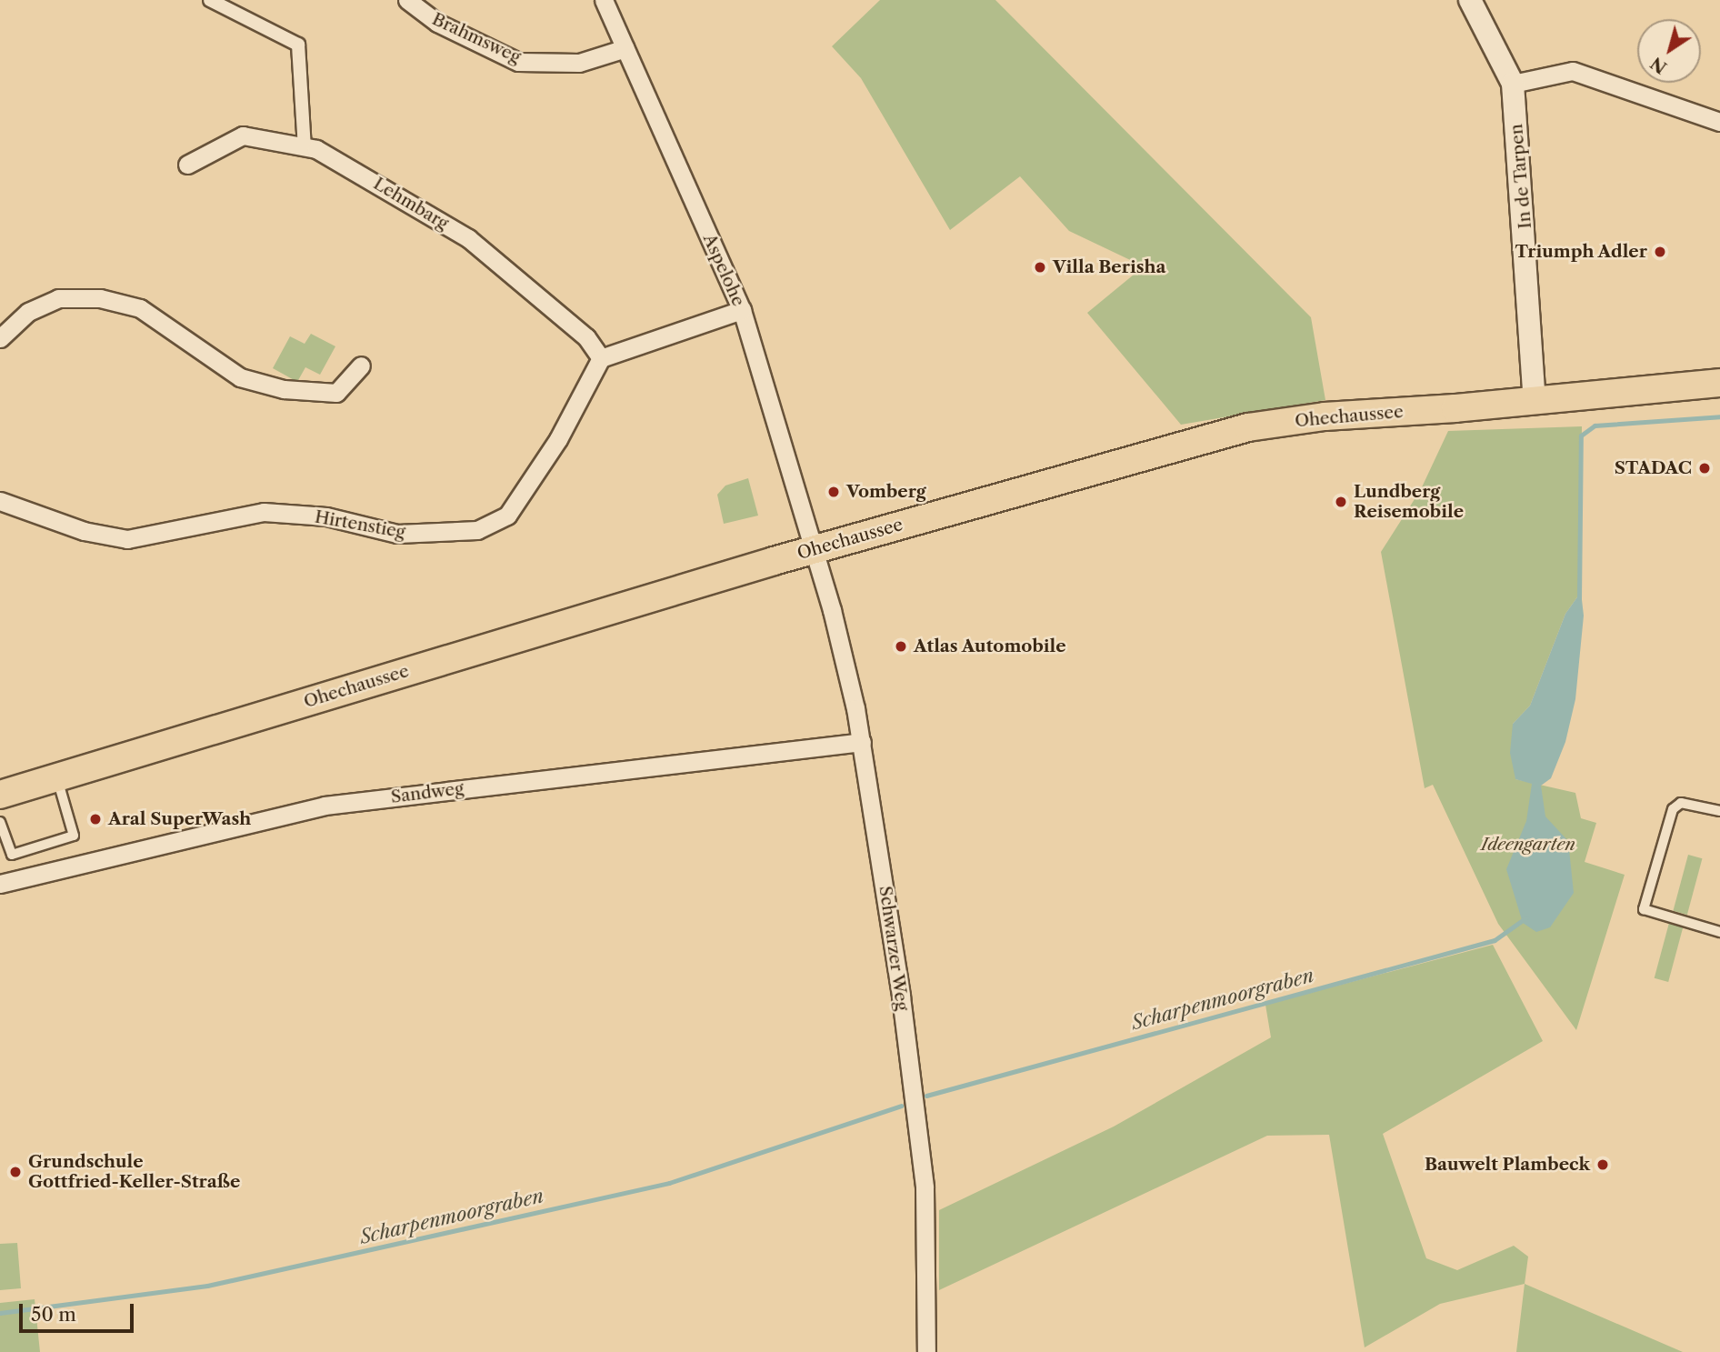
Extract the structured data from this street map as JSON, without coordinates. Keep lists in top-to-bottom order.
{
  "streets": {
    "main road": ["Ohechaussee"],
    "street": [
      "Brahmsweg",
      "In de Tarpen",
      "Lehmbarg",
      "Aspelohe",
      "Hirtenstieg",
      "Sandweg",
      "Schwarzer Weg"
    ]
  },
  "crossings": [
    ["Brahmsweg", "Aspelohe"],
    ["In de Tarpen", "Ohechaussee"],
    ["Lehmbarg", "Hirtenstieg"],
    ["Aspelohe", "Ohechaussee"],
    ["Aspelohe", "Schwarzer Weg"],
    ["Ohechaussee", "Schwarzer Weg"],
    ["Sandweg", "Schwarzer Weg"]
  ],
  "water": ["Scharpenmoorgraben"],
  "parks": ["Ideengarten"],
  "places": [
    "Triumph Adler",
    "Villa Berisha",
    "STADAC",
    "Vomberg",
    "Lundberg Reisemobile",
    "Atlas Automobile",
    "Aral SuperWash",
    "Bauwelt Plambeck",
    "Grundschule Gottfried-Keller-Straße"
  ],
  "scale_bar": "50 m",
  "north": "bottom left"
}
